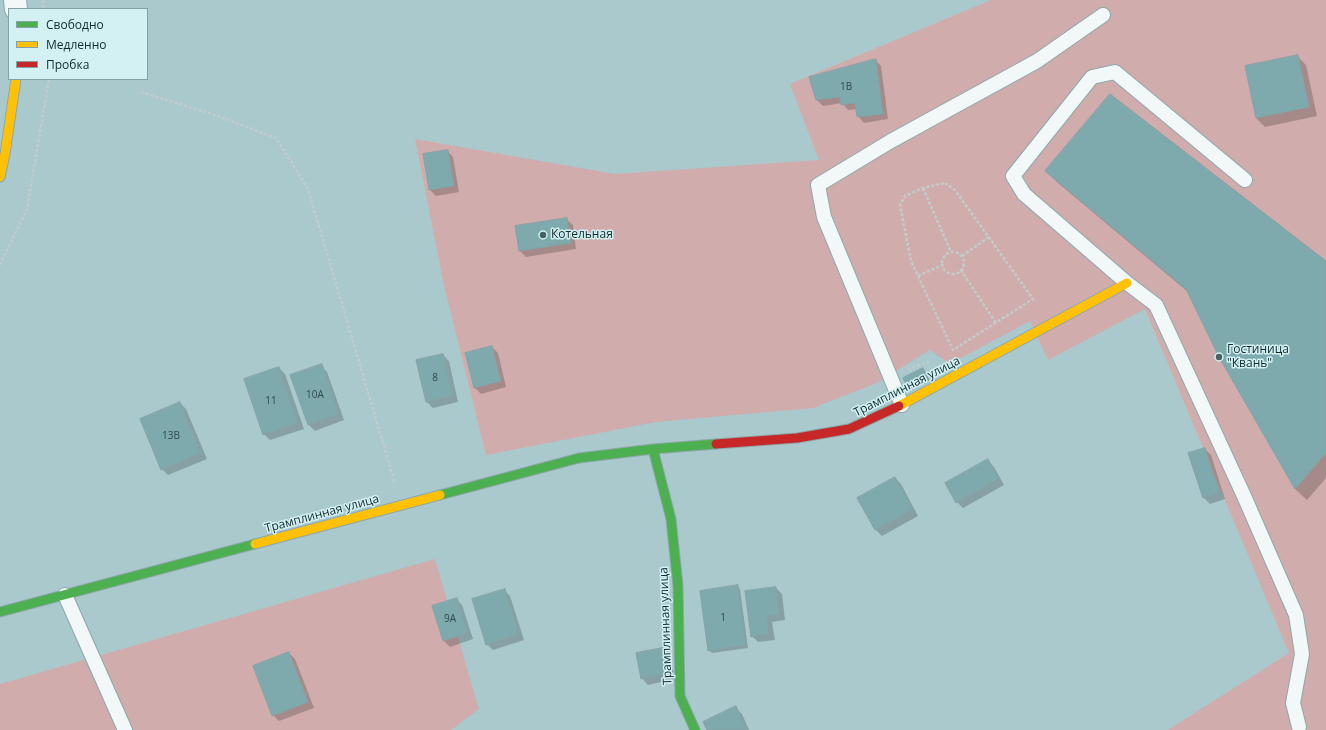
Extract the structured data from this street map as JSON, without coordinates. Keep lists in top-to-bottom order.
{
  "streets": {
    "street": ["Трамплинная улица"]
  },
  "places": ["Котельная", "Гостиница \"Квань\""],
  "house_numbers": [
    "1В",
    "8",
    "10А",
    "11",
    "13В",
    "1",
    "9А"
  ],
  "legend": ["Свободно", "Медленно", "Пробка"]
}
